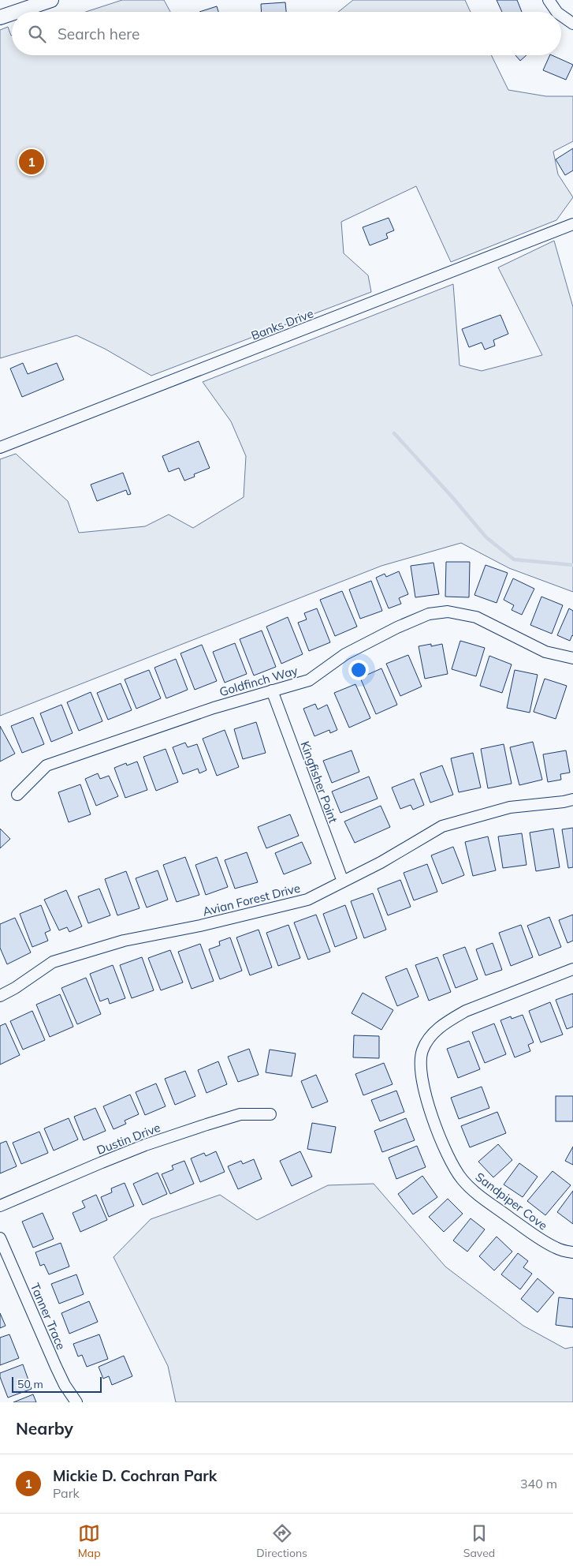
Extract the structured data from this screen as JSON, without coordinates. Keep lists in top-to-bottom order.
{
  "streets": {
    "street": [
      "Banks Drive",
      "Goldfinch Way",
      "Kingfisher Point",
      "Avian Forest Drive",
      "Dustin Drive",
      "Sandpiper Cove",
      "Tanner Trace"
    ]
  },
  "crossings": [
    ["Goldfinch Way", "Kingfisher Point"],
    ["Kingfisher Point", "Avian Forest Drive"]
  ],
  "scale_bar": "50 m",
  "page": {
    "search": "Search here",
    "pins": "1",
    "scale": "50 m",
    "heading": "Nearby",
    "list": [
      {
        "mark": "1",
        "name": "Mickie D. Cochran Park",
        "note": "Park",
        "value": "340 m"
      }
    ],
    "nav": ["Map", "Directions", "Saved"]
  }
}
